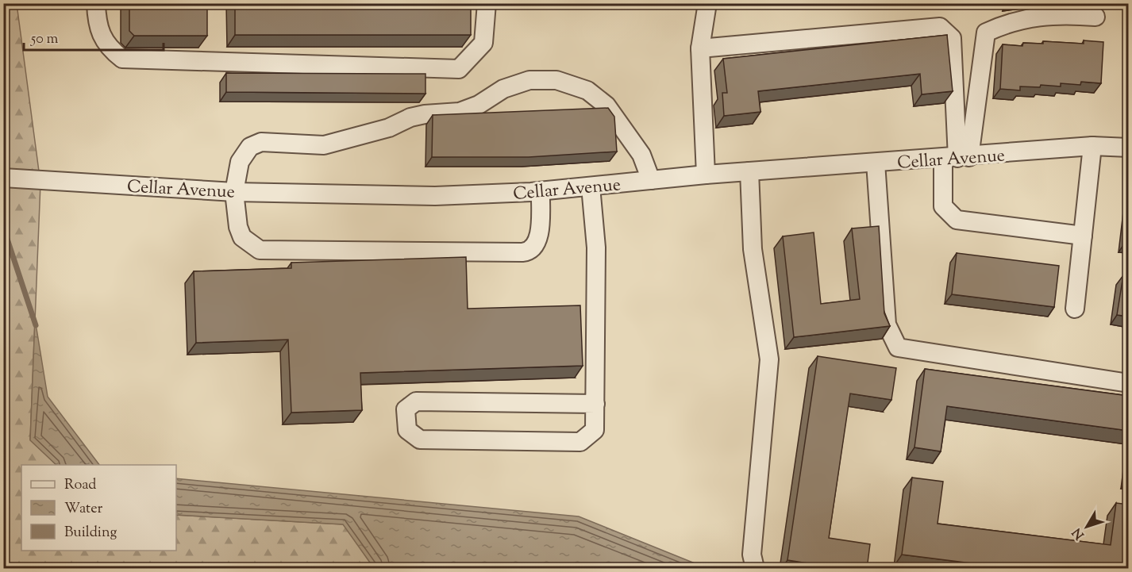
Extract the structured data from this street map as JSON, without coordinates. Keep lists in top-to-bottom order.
{
  "streets": {
    "street": ["Cellar Avenue"]
  },
  "legend": ["Road", "Water", "Building"],
  "scale_bar": "50 m",
  "north": "bottom left"
}
